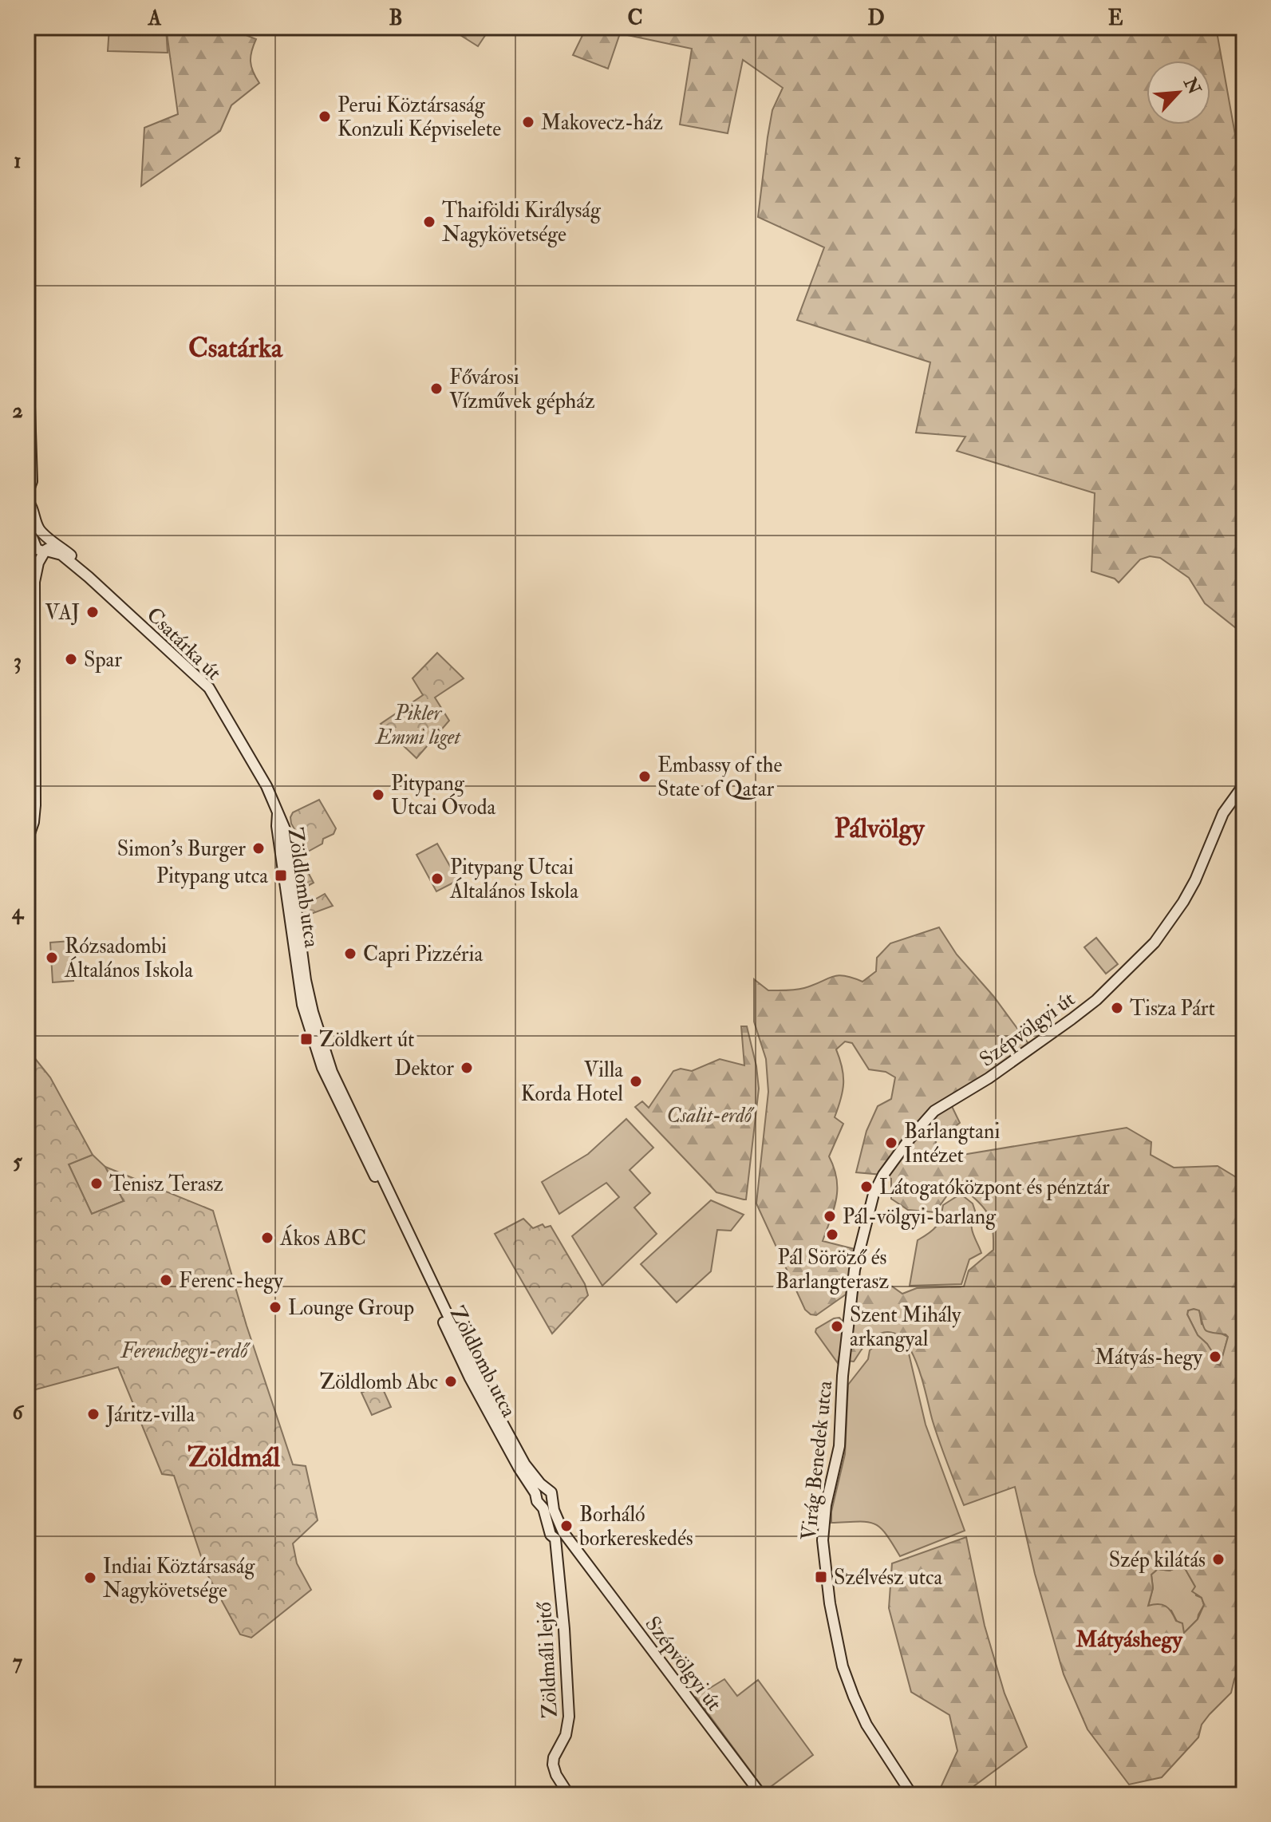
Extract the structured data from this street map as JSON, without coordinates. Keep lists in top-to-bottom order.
{
  "streets": {
    "street": [
      "Csatárka út",
      "Zöldlomb utca",
      "Szépvölgyi út",
      "Virág Benedek utca",
      "Zöldmáli lejtő"
    ]
  },
  "crossings": [
    ["Csatárka út", "Zöldlomb utca"],
    ["Szépvölgyi út", "Virág Benedek utca"],
    ["Szépvölgyi út", "Zöldmáli lejtő"]
  ],
  "districts": [
    "Csatárka",
    "Pálvölgy",
    "Zöldmál",
    "Mátyáshegy"
  ],
  "parks": ["Pikler Emmi liget", "Csalit-erdő", "Ferenchegyi-erdő"],
  "places": {
    "other": [
      "Perui Köztársaság Konzuli Képviselete",
      "Makovecz-ház",
      "Thaiföldi Királyság Nagykövetsége",
      "Fővárosi Vízművek gépház",
      "VAJ",
      "Spar",
      "Embassy of the State of Qatar",
      "Pitypang Utcai Óvoda",
      "Simon's Burger",
      "Pitypang Utcai Általános Iskola",
      "Capri Pizzéria",
      "Rózsadombi Általános Iskola",
      "Tisza Párt",
      "Dektor",
      "Villa Korda Hotel",
      "Barlangtani Intézet",
      "Tenisz Terasz",
      "Látogatóközpont és pénztár",
      "Pál-völgyi-barlang",
      "Pál Söröző és Barlangterasz",
      "Ákos ABC",
      "Ferenc-hegy",
      "Lounge Group",
      "Szent Mihály arkangyal",
      "Mátyás-hegy",
      "Zöldlomb Abc",
      "Járitz-villa",
      "Borháló borkereskedés",
      "Szép kilátás",
      "Indiai Köztársaság Nagykövetsége"
    ],
    "transit": ["Pitypang utca", "Zöldkert út", "Szélvész utca"]
  },
  "north": "top right",
  "grid": {
    "columns": [
      "A",
      "B",
      "C",
      "D",
      "E"
    ],
    "rows": [
      "1",
      "2",
      "3",
      "4",
      "5",
      "6",
      "7"
    ]
  }
}
